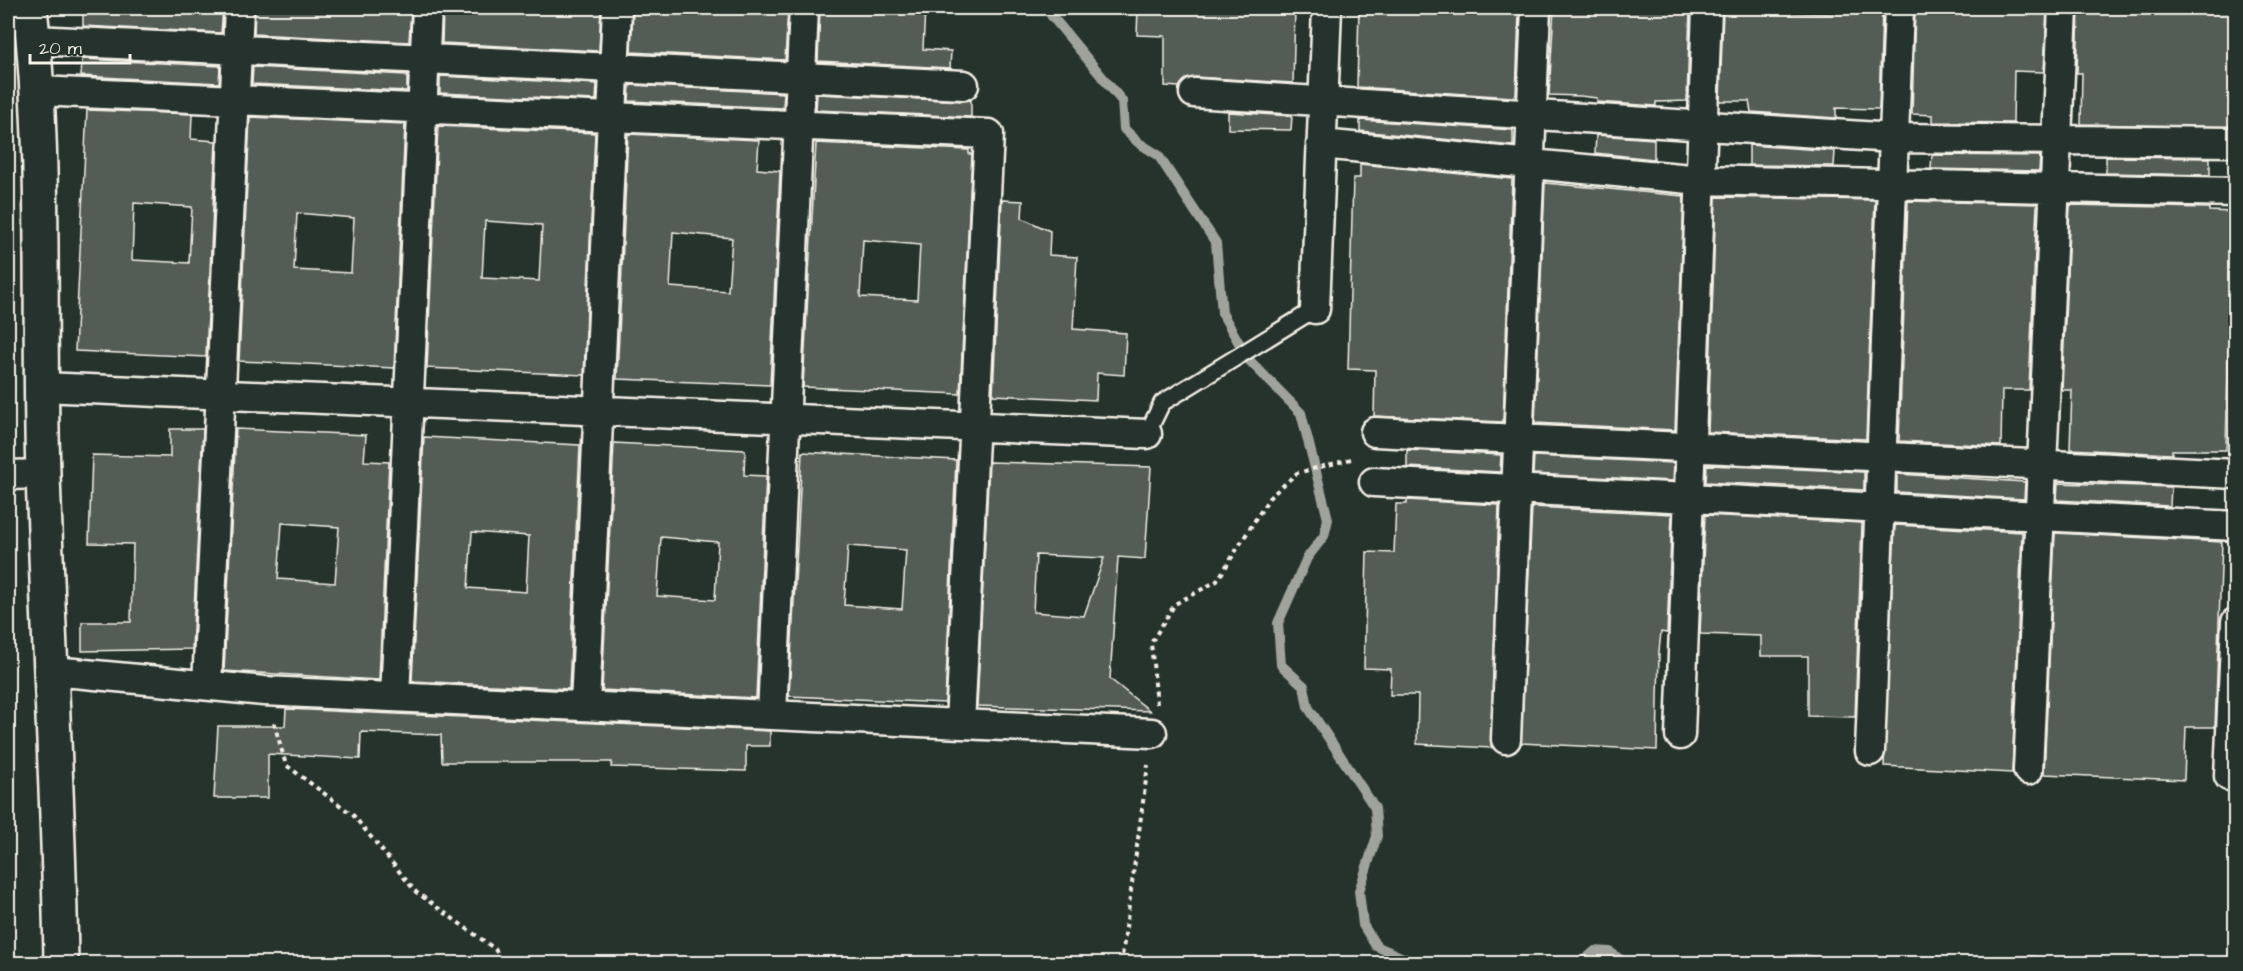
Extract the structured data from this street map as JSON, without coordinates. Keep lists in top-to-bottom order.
{
  "scale_bar": "20 m"
}
